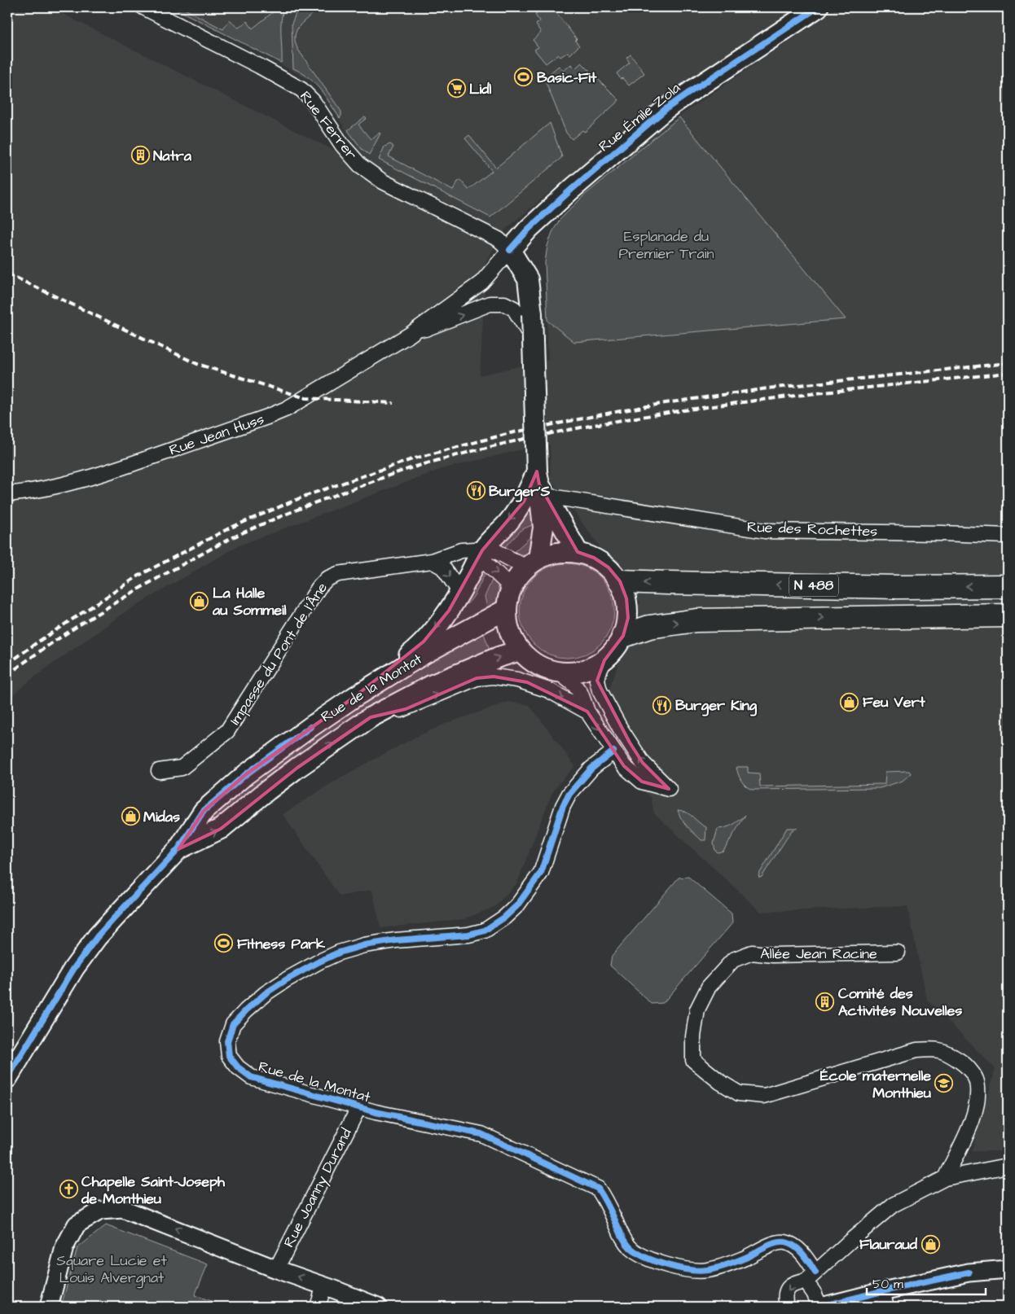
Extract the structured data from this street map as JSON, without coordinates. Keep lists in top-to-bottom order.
{
  "streets": {
    "main road": ["Rue Émile Zola", "N 488", "Rue de la Montat"],
    "street": [
      "Rue Ferrer",
      "Rue Jean Huss",
      "Rue des Rochettes",
      "Impasse du Pont de l'Âne",
      "Allée Jean Racine",
      "Rue Joanny Durand"
    ]
  },
  "crossings": [
    ["Rue Émile Zola", "Rue Ferrer"],
    ["Rue Émile Zola", "Rue Jean Huss"],
    ["Rue Ferrer", "Rue Jean Huss"],
    ["N 488", "Impasse du Pont de l'Âne"],
    ["N 488", "Rue de la Montat"],
    ["Impasse du Pont de l'Âne", "Rue de la Montat"],
    ["Rue de la Montat", "Rue Joanny Durand"]
  ],
  "parks": ["Esplanade du Premier Train", "Square Lucie et Louis Alvergnat"],
  "places": {
    "sports": ["Basic-Fit", "Fitness Park"],
    "supermarket": ["Lidl"],
    "building": ["Natra", "Comité des Activités Nouvelles"],
    "restaurant": ["Burger'S", "Burger King"],
    "shop": [
      "La Halle au Sommeil",
      "Feu Vert",
      "Midas",
      "Flauraud"
    ],
    "school or university": ["École maternelle Monthieu"],
    "church": ["Chapelle Saint-Joseph de Monthieu"]
  },
  "scale_bar": "50 m"
}
